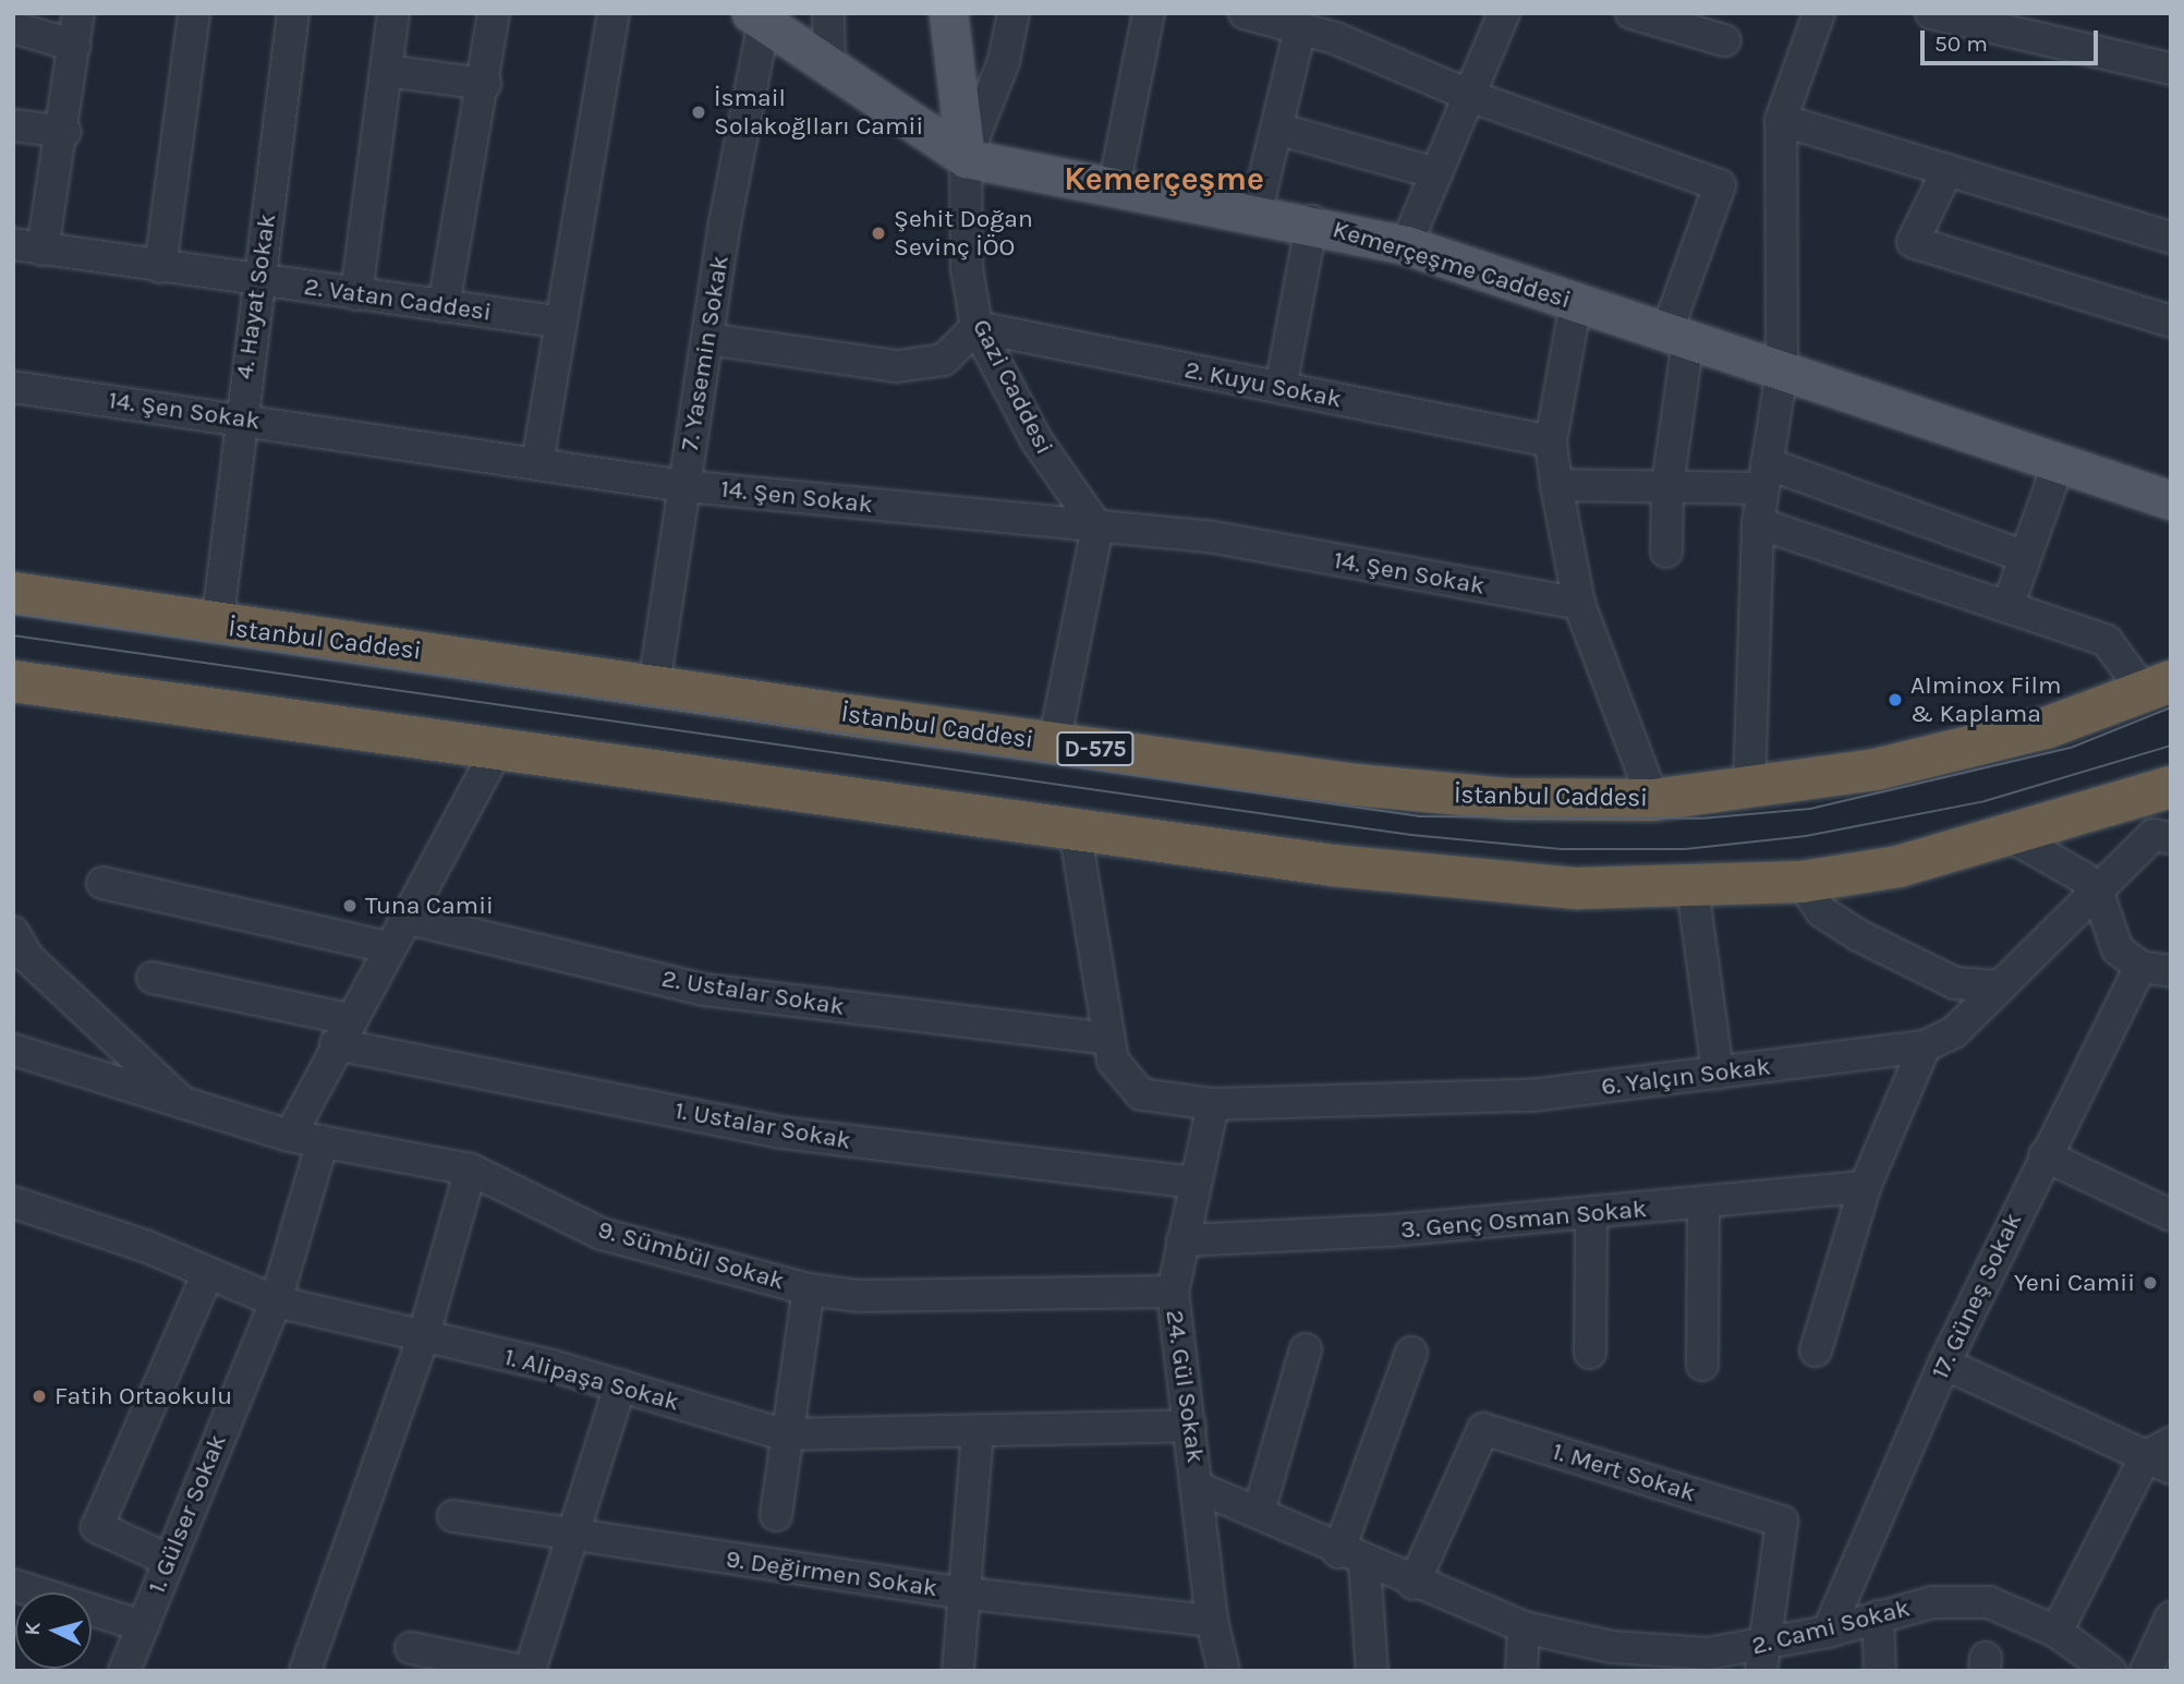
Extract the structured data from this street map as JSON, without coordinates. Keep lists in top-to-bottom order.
{
  "streets": {
    "highway": ["İstanbul Caddesi", "D-575"],
    "main road": ["Kemerçeşme Caddesi", "Gazi Caddesi"],
    "street": [
      "4. Hayat Sokak",
      "2. Vatan Caddesi",
      "7. Yasemin Sokak",
      "2. Kuyu Sokak",
      "14. Şen Sokak",
      "2. Ustalar Sokak",
      "6. Yalçın Sokak",
      "1. Ustalar Sokak",
      "3. Genç Osman Sokak",
      "9. Sümbül Sokak",
      "17. Güneş Sokak",
      "1. Alipaşa Sokak",
      "24. Gül Sokak",
      "1. Mert Sokak",
      "1. Gülser Sokak",
      "9. Değirmen Sokak",
      "2. Cami Sokak"
    ]
  },
  "crossings": [
    ["Kemerçeşme Caddesi", "7. Yasemin Sokak"],
    ["Kemerçeşme Caddesi", "Gazi Caddesi"],
    ["4. Hayat Sokak", "2. Vatan Caddesi"],
    ["4. Hayat Sokak", "14. Şen Sokak"],
    ["4. Hayat Sokak", "İstanbul Caddesi"],
    ["7. Yasemin Sokak", "14. Şen Sokak"],
    ["7. Yasemin Sokak", "İstanbul Caddesi"],
    ["2. Kuyu Sokak", "Gazi Caddesi"],
    ["Gazi Caddesi", "14. Şen Sokak"],
    ["2. Ustalar Sokak", "6. Yalçın Sokak"],
    ["6. Yalçın Sokak", "24. Gül Sokak"],
    ["1. Ustalar Sokak", "24. Gül Sokak"],
    ["3. Genç Osman Sokak", "24. Gül Sokak"],
    ["9. Sümbül Sokak", "24. Gül Sokak"],
    ["9. Sümbül Sokak", "1. Gülser Sokak"],
    ["17. Güneş Sokak", "2. Cami Sokak"],
    ["1. Alipaşa Sokak", "24. Gül Sokak"],
    ["1. Alipaşa Sokak", "1. Gülser Sokak"],
    ["24. Gül Sokak", "9. Değirmen Sokak"],
    ["24. Gül Sokak", "2. Cami Sokak"],
    ["1. Mert Sokak", "2. Cami Sokak"]
  ],
  "districts": ["Kemerçeşme"],
  "places": [
    "İsmail Solakoğlları Camii",
    "Şehit Doğan Sevinç İÖO",
    "Alminox Film & Kaplama",
    "Tuna Camii",
    "Yeni Camii",
    "Fatih Ortaokulu"
  ],
  "scale_bar": "50 m",
  "north": "left"
}
